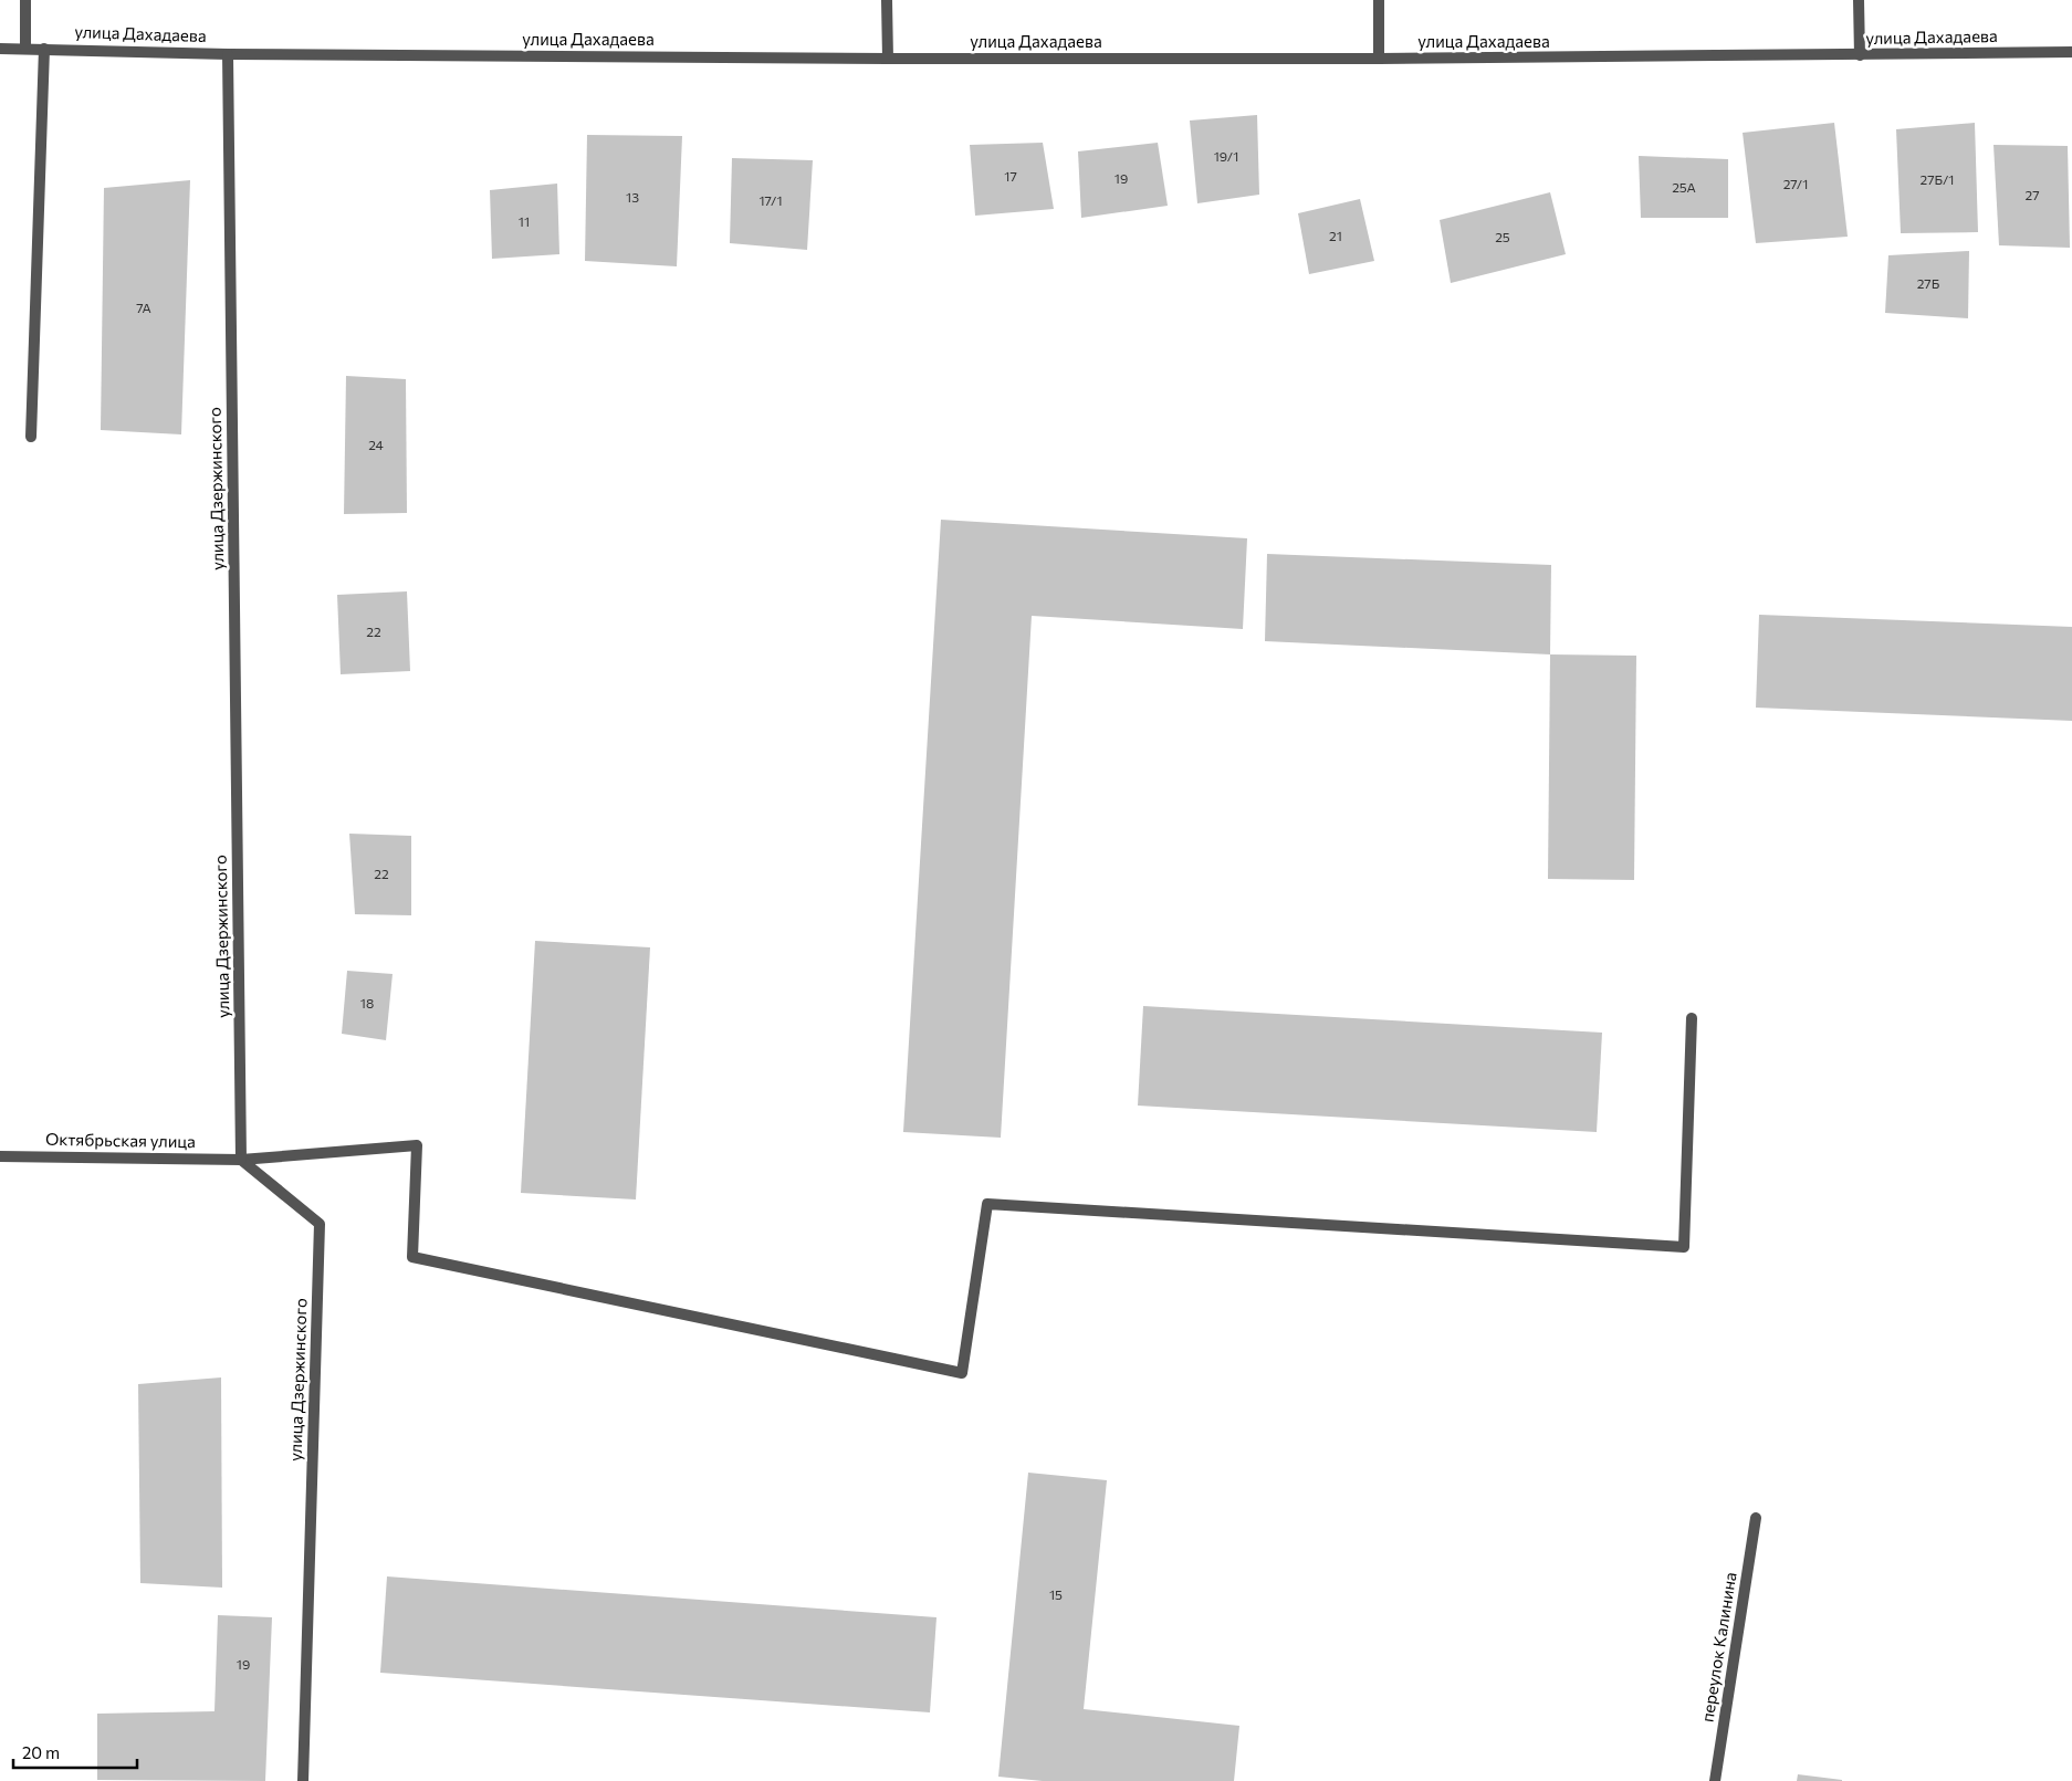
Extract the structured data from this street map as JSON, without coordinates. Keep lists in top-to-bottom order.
{
  "streets": {
    "street": [
      "улица Дахадаева",
      "улица Дзержинского",
      "Октябрьская улица",
      "переулок Калинина"
    ]
  },
  "crossings": [
    ["улица Дахадаева", "улица Дзержинского"],
    ["улица Дзержинского", "Октябрьская улица"]
  ],
  "house_numbers": [
    "19/1",
    "17",
    "19",
    "27Б/1",
    "27/1",
    "25А",
    "27",
    "13",
    "17/1",
    "11",
    "21",
    "25",
    "27Б",
    "7А",
    "24",
    "22",
    "22",
    "18",
    "15",
    "19"
  ],
  "scale_bar": "20 m"
}
